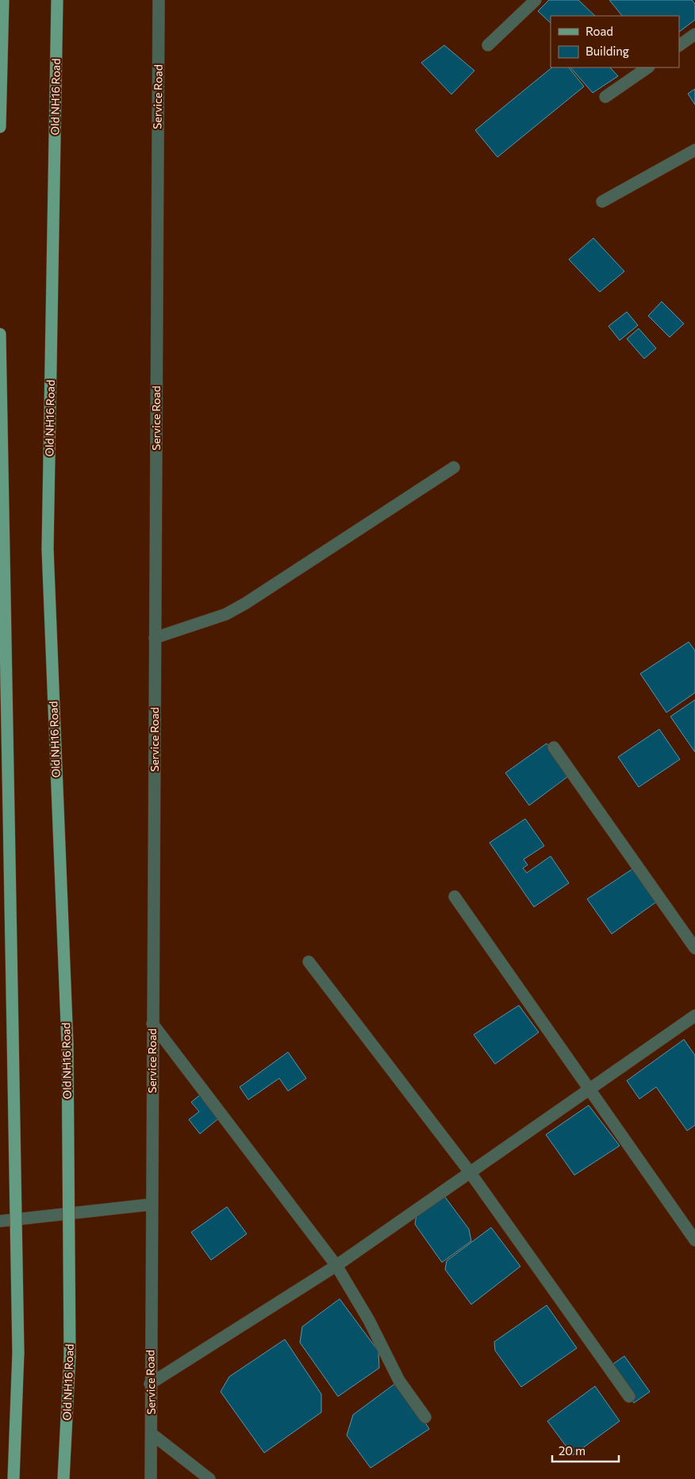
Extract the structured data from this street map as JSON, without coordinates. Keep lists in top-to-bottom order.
{
  "streets": {
    "main road": ["Old NH16 Road"],
    "street": ["Service Road"]
  },
  "legend": ["Road", "Building"],
  "scale_bar": "20 m"
}
